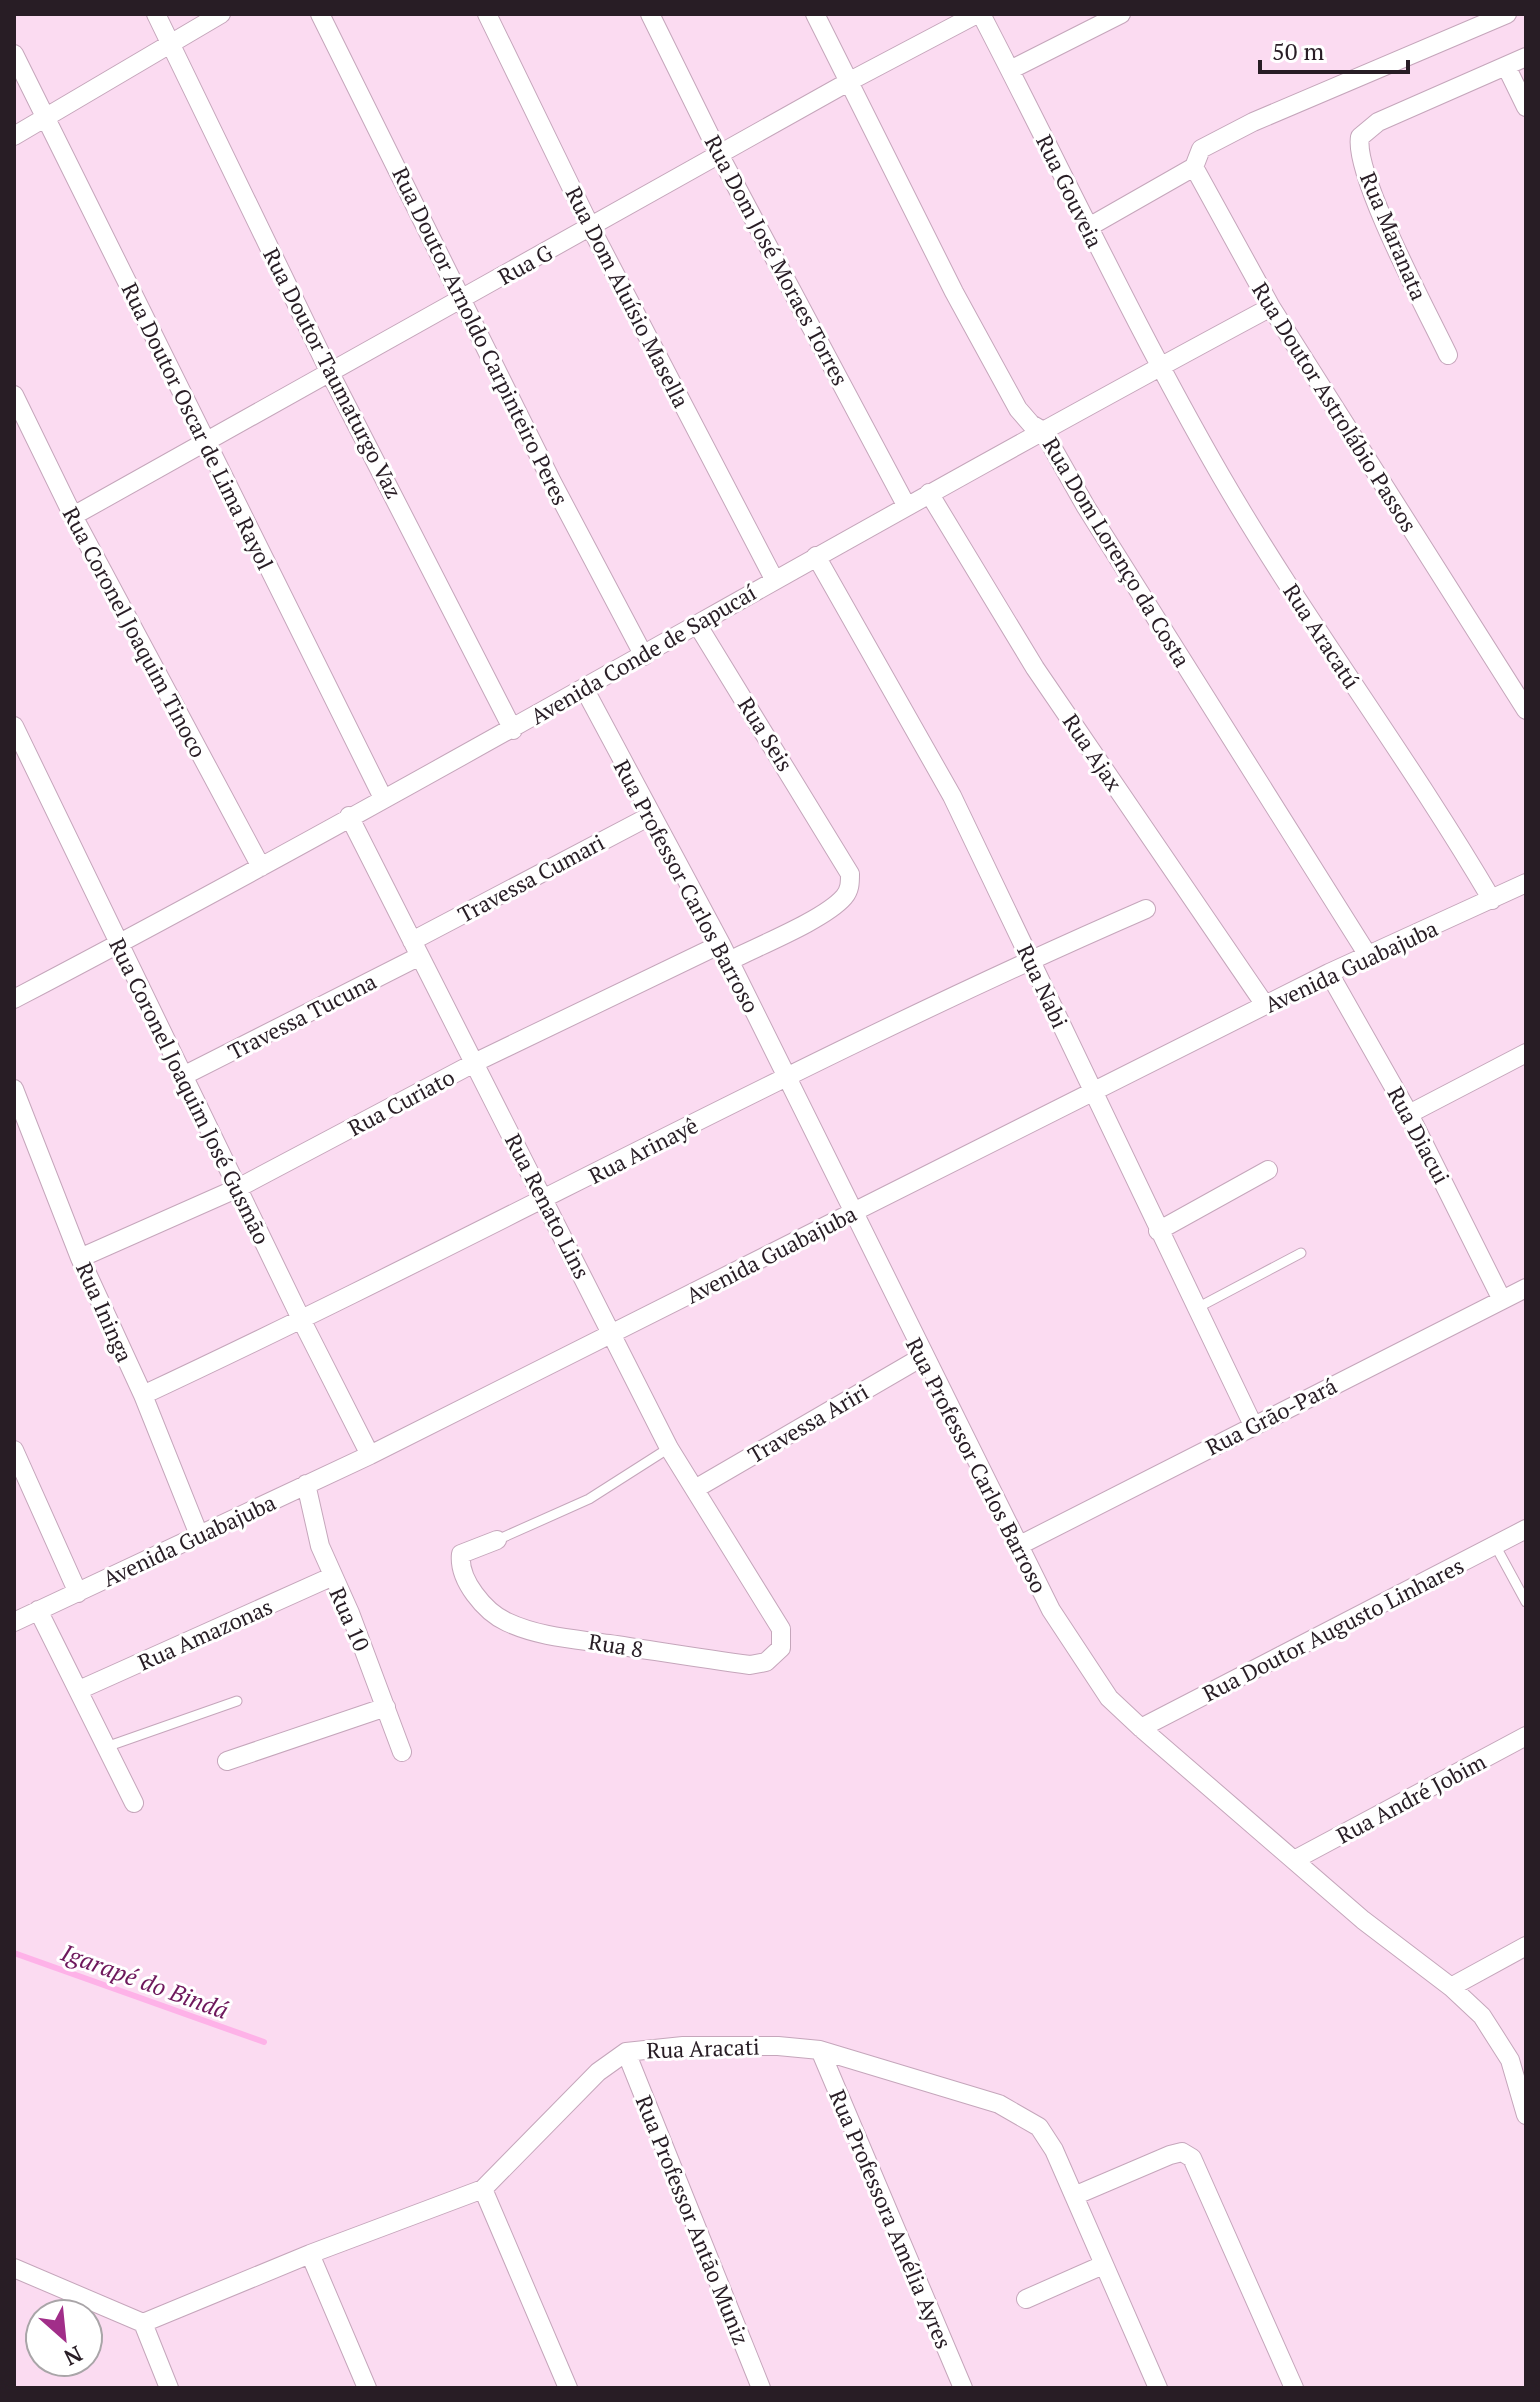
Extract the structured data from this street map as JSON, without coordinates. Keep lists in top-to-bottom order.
{
  "streets": {
    "street": [
      "Rua Gouveia",
      "Rua Maranata",
      "Rua Dom José Moraes Torres",
      "Rua G",
      "Rua Dom Aluísio Masella",
      "Rua Doutor Arnoldo Carpinteiro Peres",
      "Rua Doutor Taumaturgo Vaz",
      "Rua Doutor Astrolábio Passos",
      "Rua Doutor Oscar de Lima Rayol",
      "Rua Dom Lorenço da Costa",
      "Rua Coronel Joaquim Tinoco",
      "Rua Aracatú",
      "Avenida Conde de Sapucaí",
      "Rua Seis",
      "Rua Ajax",
      "Travessa Cumari",
      "Rua Professor Carlos Barroso",
      "Avenida Guabajuba",
      "Rua Nabi",
      "Travessa Tucuna",
      "Rua Coronel Joaquim José Gusmão",
      "Rua Curiato",
      "Rua Diacui",
      "Rua Arinayê",
      "Rua Renato Lins",
      "Rua Ininga",
      "Rua Grão-Pará",
      "Travessa Ariri",
      "Rua 10",
      "Rua Doutor Augusto Linhares",
      "Rua Amazonas",
      "Rua 8",
      "Rua André Jobim",
      "Rua Aracati",
      "Rua Professora Amélia Ayres",
      "Rua Professor Antão Muniz"
    ]
  },
  "crossings": [
    ["Rua Gouveia", "Rua G"],
    ["Rua Gouveia", "Rua Aracatú"],
    ["Rua Gouveia", "Avenida Conde de Sapucaí"],
    ["Rua Dom José Moraes Torres", "Rua G"],
    ["Rua Dom José Moraes Torres", "Avenida Conde de Sapucaí"],
    ["Rua G", "Rua Dom Aluísio Masella"],
    ["Rua G", "Rua Doutor Arnoldo Carpinteiro Peres"],
    ["Rua G", "Rua Doutor Taumaturgo Vaz"],
    ["Rua G", "Rua Doutor Oscar de Lima Rayol"],
    ["Rua G", "Rua Dom Lorenço da Costa"],
    ["Rua G", "Rua Coronel Joaquim Tinoco"],
    ["Rua Dom Aluísio Masella", "Avenida Conde de Sapucaí"],
    ["Rua Doutor Arnoldo Carpinteiro Peres", "Avenida Conde de Sapucaí"],
    ["Rua Doutor Taumaturgo Vaz", "Avenida Conde de Sapucaí"],
    ["Rua Doutor Astrolábio Passos", "Avenida Conde de Sapucaí"],
    ["Rua Doutor Oscar de Lima Rayol", "Avenida Conde de Sapucaí"],
    ["Rua Dom Lorenço da Costa", "Avenida Conde de Sapucaí"],
    ["Rua Dom Lorenço da Costa", "Avenida Guabajuba"],
    ["Rua Coronel Joaquim Tinoco", "Avenida Conde de Sapucaí"],
    ["Rua Aracatú", "Avenida Conde de Sapucaí"],
    ["Rua Aracatú", "Avenida Guabajuba"],
    ["Avenida Conde de Sapucaí", "Rua Seis"],
    ["Avenida Conde de Sapucaí", "Rua Ajax"],
    ["Avenida Conde de Sapucaí", "Rua Professor Carlos Barroso"],
    ["Avenida Conde de Sapucaí", "Rua Nabi"],
    ["Avenida Conde de Sapucaí", "Rua Coronel Joaquim José Gusmão"],
    ["Avenida Conde de Sapucaí", "Rua Renato Lins"],
    ["Rua Seis", "Rua Curiato"],
    ["Rua Ajax", "Avenida Guabajuba"],
    ["Travessa Cumari", "Rua Professor Carlos Barroso"],
    ["Travessa Cumari", "Travessa Tucuna"],
    ["Travessa Cumari", "Rua Renato Lins"],
    ["Rua Professor Carlos Barroso", "Avenida Guabajuba"],
    ["Rua Professor Carlos Barroso", "Rua Curiato"],
    ["Rua Professor Carlos Barroso", "Rua Arinayê"],
    ["Rua Professor Carlos Barroso", "Rua Grão-Pará"],
    ["Rua Professor Carlos Barroso", "Travessa Ariri"],
    ["Rua Professor Carlos Barroso", "Rua Doutor Augusto Linhares"],
    ["Rua Professor Carlos Barroso", "Rua André Jobim"],
    ["Avenida Guabajuba", "Rua Nabi"],
    ["Avenida Guabajuba", "Rua Coronel Joaquim José Gusmão"],
    ["Avenida Guabajuba", "Rua Diacui"],
    ["Avenida Guabajuba", "Rua Renato Lins"],
    ["Avenida Guabajuba", "Rua Ininga"],
    ["Avenida Guabajuba", "Rua 10"],
    ["Rua Nabi", "Rua Arinayê"],
    ["Rua Nabi", "Rua Grão-Pará"],
    ["Travessa Tucuna", "Rua Coronel Joaquim José Gusmão"],
    ["Travessa Tucuna", "Rua Renato Lins"],
    ["Rua Coronel Joaquim José Gusmão", "Rua Curiato"],
    ["Rua Coronel Joaquim José Gusmão", "Rua Arinayê"],
    ["Rua Curiato", "Rua Renato Lins"],
    ["Rua Curiato", "Rua Ininga"],
    ["Rua Diacui", "Rua Grão-Pará"],
    ["Rua Arinayê", "Rua Renato Lins"],
    ["Rua Arinayê", "Rua Ininga"],
    ["Rua Renato Lins", "Travessa Ariri"],
    ["Rua Renato Lins", "Rua 8"],
    ["Rua 10", "Rua Amazonas"],
    ["Rua Aracati", "Rua Professora Amélia Ayres"],
    ["Rua Aracati", "Rua Professor Antão Muniz"]
  ],
  "water": ["Igarapé do Bindá"],
  "scale_bar": "50 m",
  "north": "bottom right"
}
